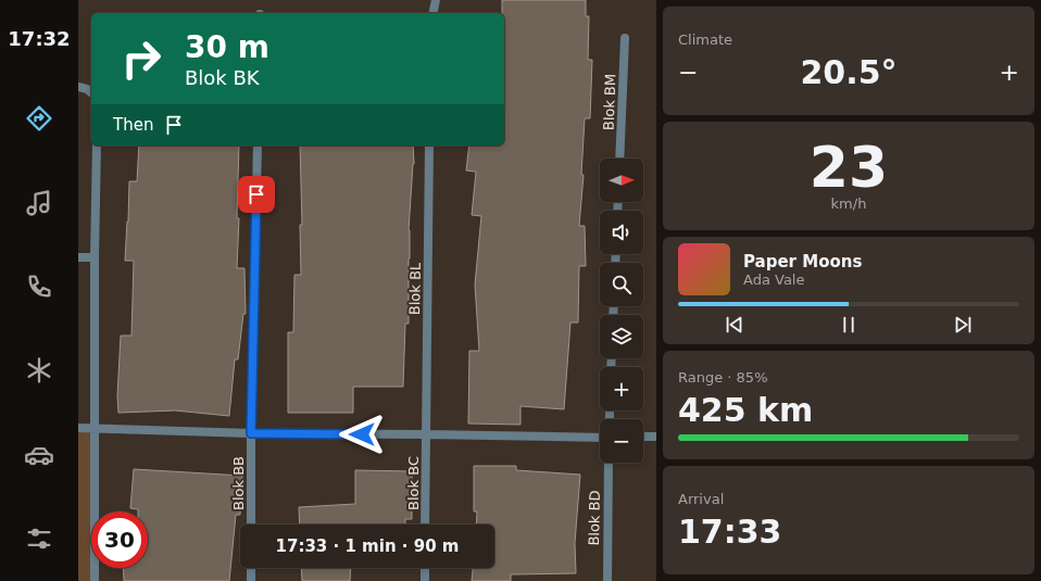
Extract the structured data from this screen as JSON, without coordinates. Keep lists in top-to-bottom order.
{
  "streets": {
    "street": [
      "Blok BM",
      "Blok BL",
      "Blok BB",
      "Blok BC",
      "Blok BD"
    ]
  },
  "crossings": [
    ["Blok BL", "Blok BC"]
  ],
  "north": "right",
  "page": {
    "tabs": "17:32",
    "tile": [
      "Climate",
      ["23", "km/h"],
      ["Range · 85%", "425 km"],
      ["Arrival", "17:33"]
    ],
    "turn": ["30 m", "Blok BK"],
    "heat": ["−", "20.5°", "+"],
    "then": "Then",
    "map_buttons": ["+", "−"],
    "song": ["Paper Moons", "Ada Vale"],
    "limit": "30",
    "trip": "17:33 · 1 min · 90 m"
  }
}
